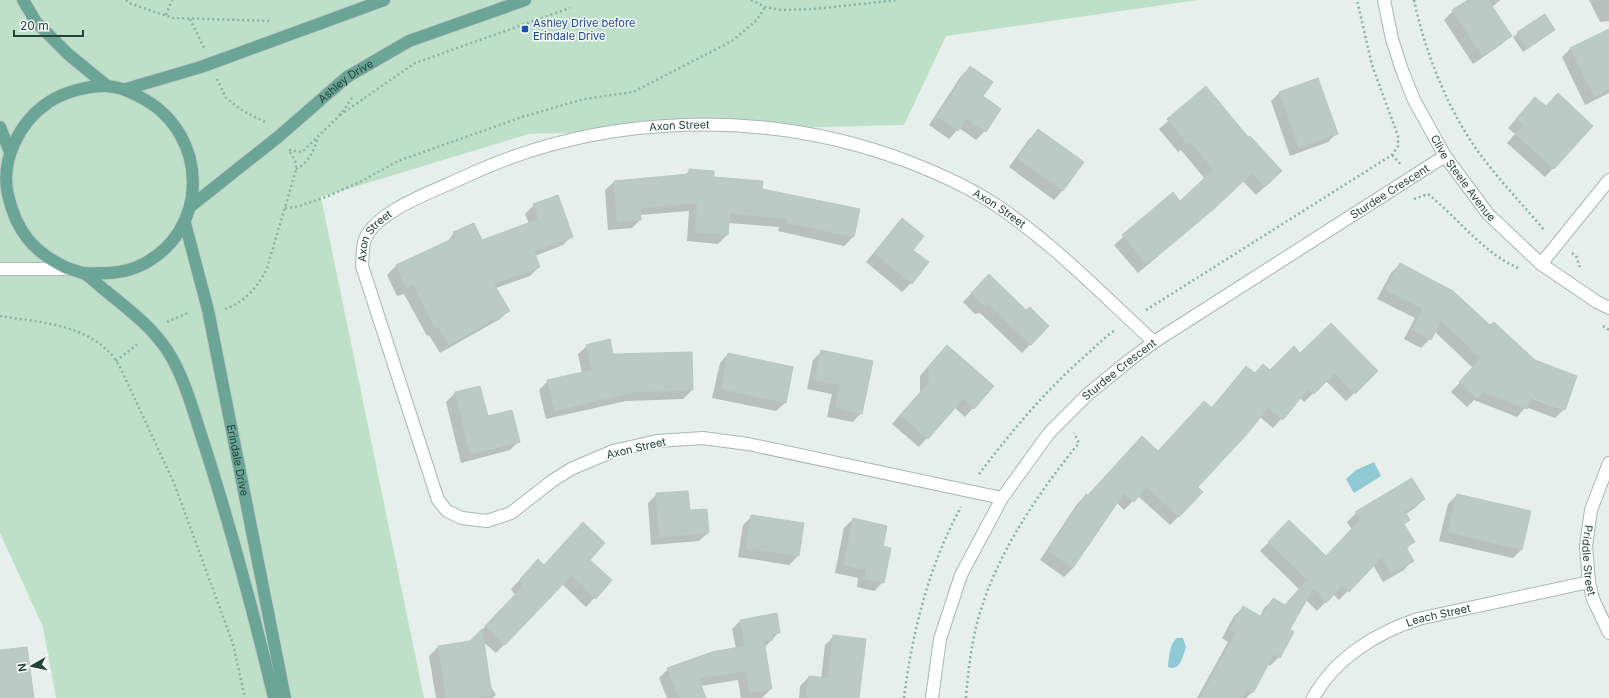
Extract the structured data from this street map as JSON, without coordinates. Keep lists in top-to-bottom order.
{
  "streets": {
    "main road": ["Ashley Drive", "Erindale Drive"],
    "street": [
      "Axon Street",
      "Clive Steele Avenue",
      "Sturdee Crescent",
      "Priddle Street",
      "Leach Street"
    ]
  },
  "crossings": [
    ["Axon Street", "Sturdee Crescent"],
    ["Clive Steele Avenue", "Sturdee Crescent"],
    ["Priddle Street", "Leach Street"]
  ],
  "places": {
    "transit": ["Ashley Drive before Erindale Drive"]
  },
  "scale_bar": "20 m",
  "north": "left"
}
